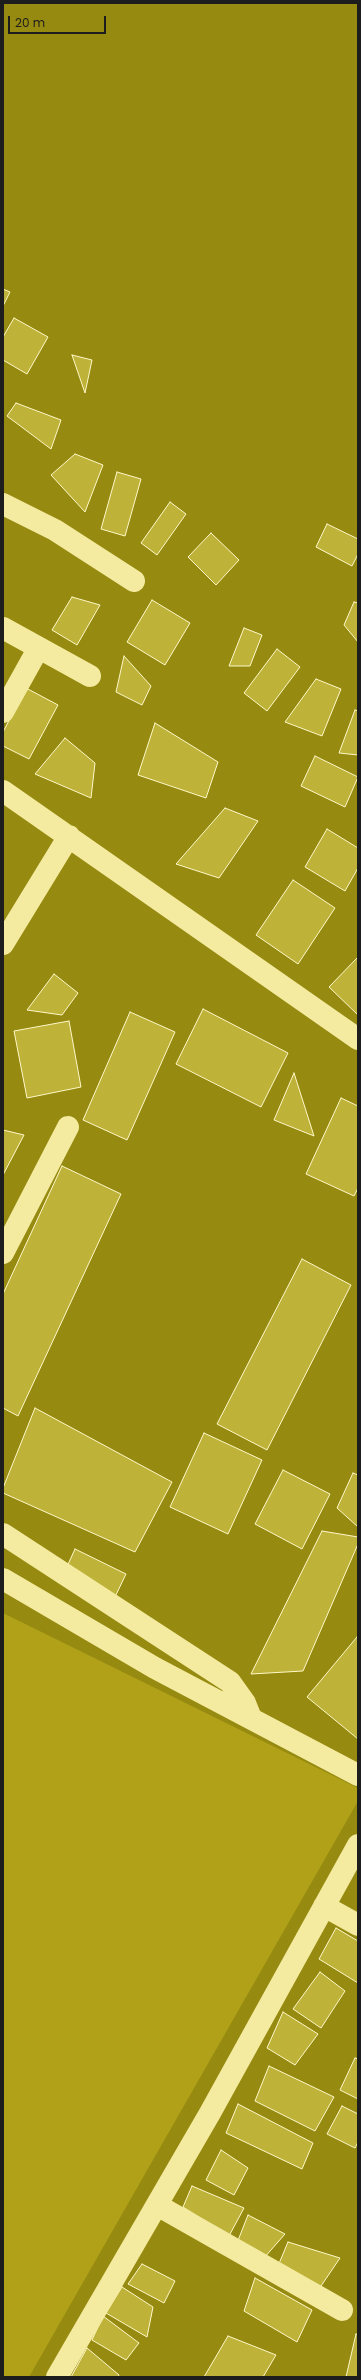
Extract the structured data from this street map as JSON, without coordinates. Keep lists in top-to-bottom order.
{
  "scale_bar": "20 m"
}
